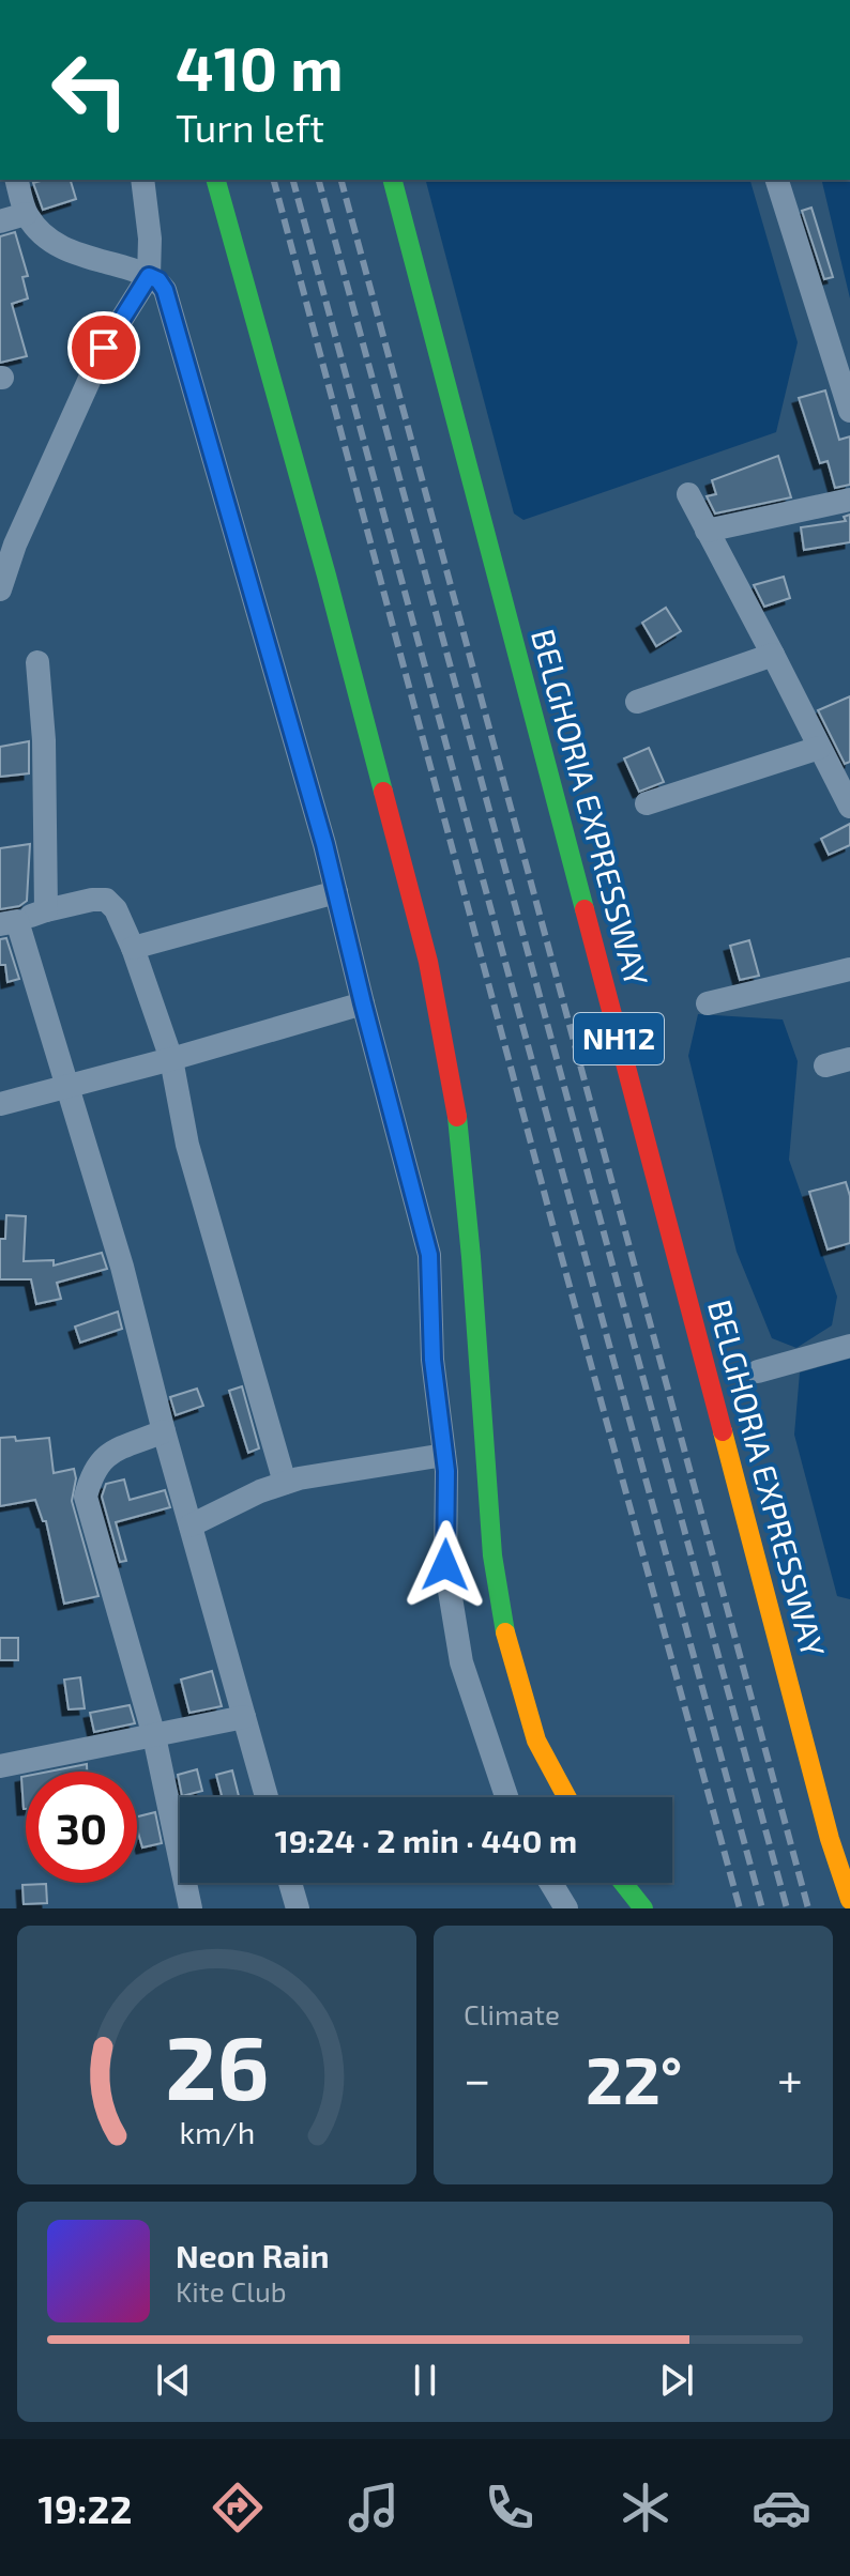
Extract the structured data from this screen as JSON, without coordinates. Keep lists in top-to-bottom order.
{
  "streets": {
    "highway": ["BELGHORIA EXPRESSWAY", "NH12"]
  },
  "page": {
    "turn": ["410 m", "Turn left"],
    "limit": "30",
    "trip": "19:24 · 2 min · 440 m",
    "tile": "Climate",
    "heat": ["−", "22°", "+"],
    "song": ["Neon Rain", "Kite Club"],
    "tabs": "19:22",
    "gauge": ["26", "km/h"]
  }
}
